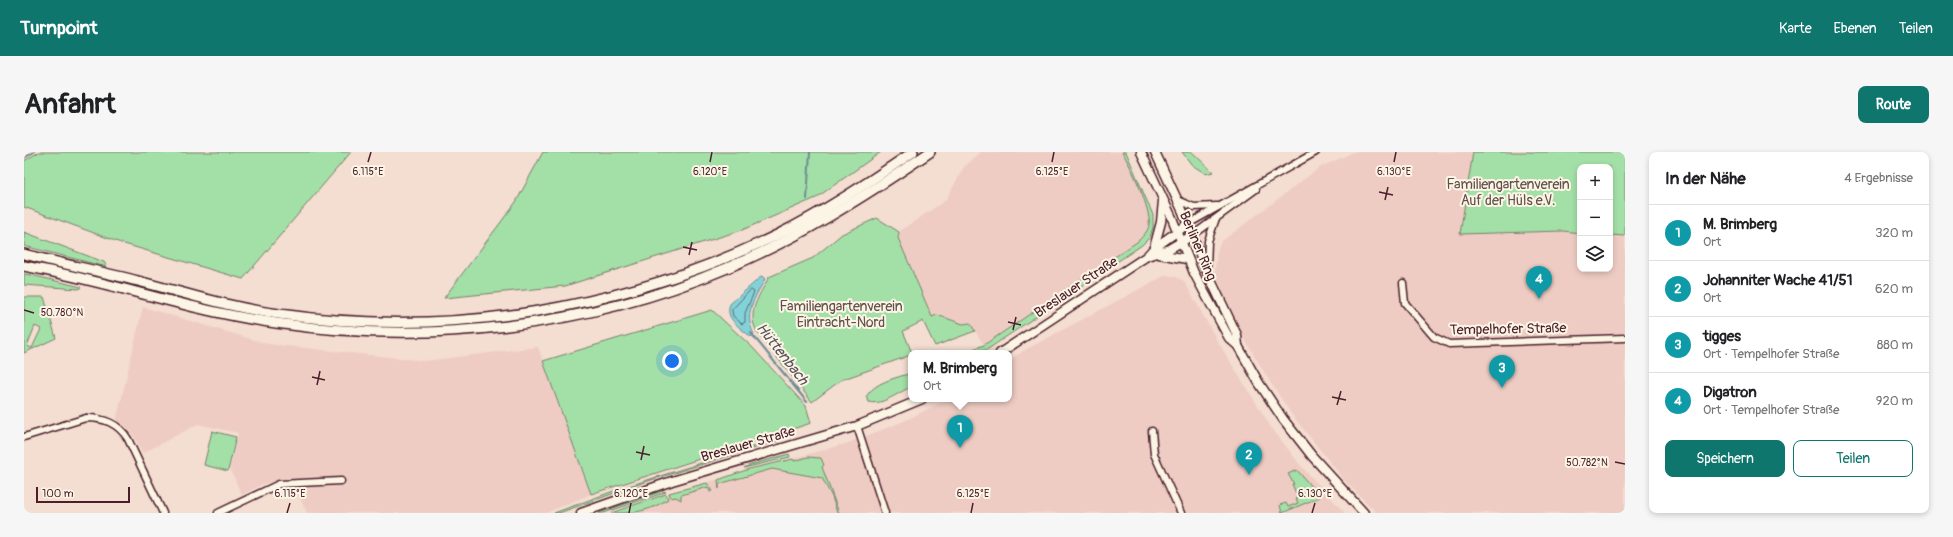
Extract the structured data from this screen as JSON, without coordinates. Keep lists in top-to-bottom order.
{
  "streets": {
    "main road": ["Berliner Ring", "Breslauer Straße"],
    "street": ["Tempelhofer Straße"]
  },
  "crossings": [
    ["Berliner Ring", "Breslauer Straße"]
  ],
  "water": ["Hüttenbach"],
  "parks": ["Familiengartenverein Auf der Hüls e.V.", "Familiengartenverein Eintracht-Nord"],
  "scale_bar": "100 m",
  "page": {
    "header": "Turnpoint",
    "nav": ["Karte", "Ebenen", "Teilen"],
    "buttons": [
      "Route",
      ["Speichern", "Teilen"]
    ],
    "title": "Anfahrt",
    "heading": ["In der Nähe", "4 Ergebnisse"],
    "map_buttons": ["+", "−"],
    "list": [
      {
        "mark": "1",
        "name": "M. Brimberg",
        "note": "Ort",
        "value": "320 m"
      },
      {
        "mark": "2",
        "name": "Johanniter Wache 41/51",
        "note": "Ort",
        "value": "620 m"
      },
      {
        "mark": "3",
        "name": "tigges",
        "note": "Ort · Tempelhofer Straße",
        "value": "880 m"
      },
      {
        "mark": "4",
        "name": "Digatron",
        "note": "Ort · Tempelhofer Straße",
        "value": "920 m"
      }
    ],
    "pins": [
      "4",
      "3",
      "1",
      "2"
    ],
    "popup": ["M. Brimberg", "Ort"],
    "scale": "100 m"
  },
  "coordinates": [
    "6.115°E",
    "6.120°E",
    "6.125°E",
    "6.130°E",
    "50.780°N",
    "50.782°N"
  ]
}
